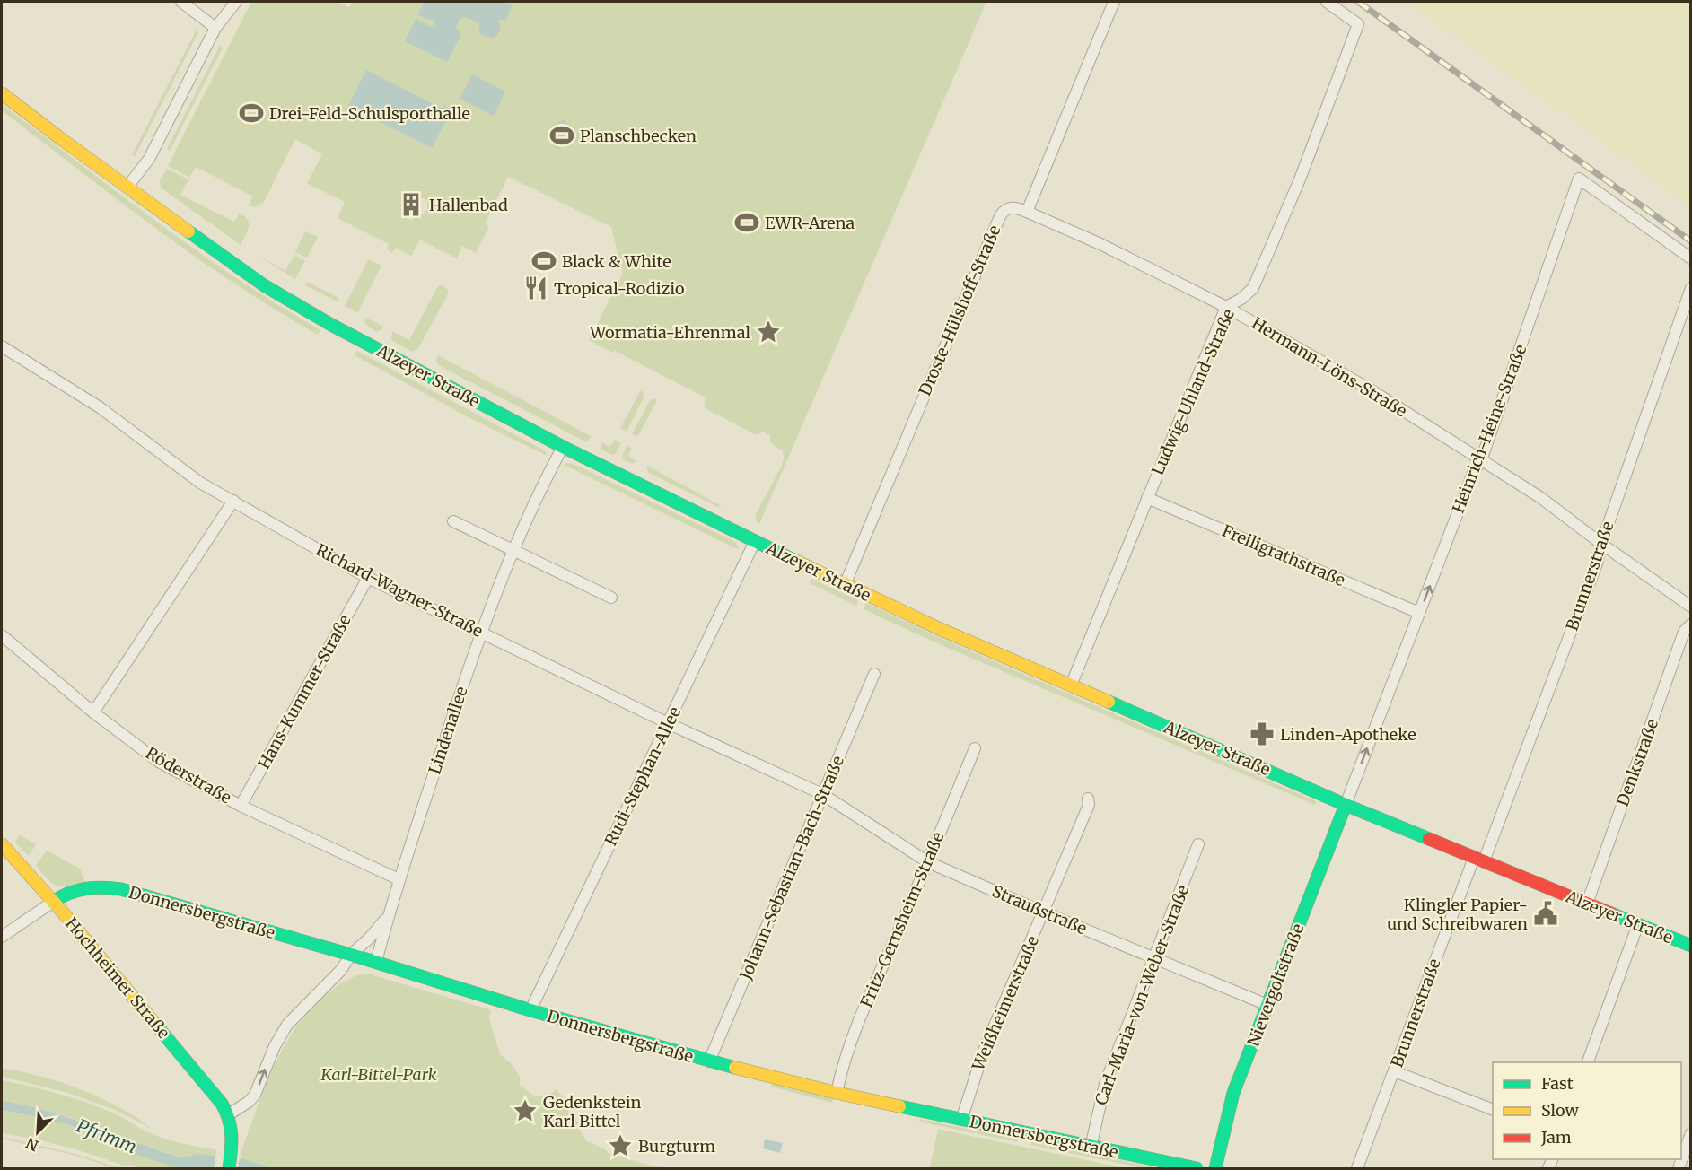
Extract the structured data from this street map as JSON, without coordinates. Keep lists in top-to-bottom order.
{
  "streets": {
    "street": [
      "Droste-Hülshoff-Straße",
      "Hermann-Löns-Straße",
      "Alzeyer Straße",
      "Ludwig-Uhland-Straße",
      "Heinrich-Heine-Straße",
      "Freiligrathstraße",
      "Brunnerstraße",
      "Richard-Wagner-Straße",
      "Hans-Kummer-Straße",
      "Lindenallee",
      "Denkstraße",
      "Röderstraße",
      "Rudi-Stephan-Allee",
      "Johann-Sebastian-Bach-Straße",
      "Straußstraße",
      "Donnersbergstraße",
      "Fritz-Gernsheim-Straße",
      "Hochheimer Straße",
      "Nievergoltstraße",
      "Carl-Maria-von-Weber-Straße",
      "Weißheimerstraße"
    ]
  },
  "crossings": [
    ["Droste-Hülshoff-Straße", "Hermann-Löns-Straße"],
    ["Droste-Hülshoff-Straße", "Alzeyer Straße"],
    ["Hermann-Löns-Straße", "Ludwig-Uhland-Straße"],
    ["Hermann-Löns-Straße", "Heinrich-Heine-Straße"],
    ["Hermann-Löns-Straße", "Brunnerstraße"],
    ["Alzeyer Straße", "Ludwig-Uhland-Straße"],
    ["Alzeyer Straße", "Heinrich-Heine-Straße"],
    ["Alzeyer Straße", "Brunnerstraße"],
    ["Alzeyer Straße", "Lindenallee"],
    ["Alzeyer Straße", "Denkstraße"],
    ["Alzeyer Straße", "Rudi-Stephan-Allee"],
    ["Alzeyer Straße", "Nievergoltstraße"],
    ["Ludwig-Uhland-Straße", "Freiligrathstraße"],
    ["Heinrich-Heine-Straße", "Freiligrathstraße"],
    ["Heinrich-Heine-Straße", "Nievergoltstraße"],
    ["Richard-Wagner-Straße", "Hans-Kummer-Straße"],
    ["Richard-Wagner-Straße", "Lindenallee"],
    ["Richard-Wagner-Straße", "Rudi-Stephan-Allee"],
    ["Richard-Wagner-Straße", "Johann-Sebastian-Bach-Straße"],
    ["Richard-Wagner-Straße", "Straußstraße"],
    ["Hans-Kummer-Straße", "Röderstraße"],
    ["Lindenallee", "Röderstraße"],
    ["Lindenallee", "Donnersbergstraße"],
    ["Lindenallee", "Hochheimer Straße"],
    ["Rudi-Stephan-Allee", "Donnersbergstraße"],
    ["Johann-Sebastian-Bach-Straße", "Straußstraße"],
    ["Johann-Sebastian-Bach-Straße", "Donnersbergstraße"],
    ["Straußstraße", "Fritz-Gernsheim-Straße"],
    ["Straußstraße", "Nievergoltstraße"],
    ["Straußstraße", "Carl-Maria-von-Weber-Straße"],
    ["Straußstraße", "Weißheimerstraße"],
    ["Donnersbergstraße", "Fritz-Gernsheim-Straße"],
    ["Donnersbergstraße", "Hochheimer Straße"],
    ["Donnersbergstraße", "Carl-Maria-von-Weber-Straße"],
    ["Donnersbergstraße", "Weißheimerstraße"]
  ],
  "one_way": ["Heinrich-Heine-Straße"],
  "water": ["Pfrimm"],
  "parks": ["Karl-Bittel-Park"],
  "places": {
    "sports": [
      "Drei-Feld-Schulsporthalle",
      "Planschbecken",
      "EWR-Arena",
      "Black & White"
    ],
    "building": ["Hallenbad"],
    "restaurant": ["Tropical-Rodizio"],
    "place": ["Wormatia-Ehrenmal", "Gedenkstein Karl Bittel", "Burgturm"],
    "pharmacy": ["Linden-Apotheke"],
    "public building": ["Klingler Papier- und Schreibwaren"]
  },
  "legend": ["Fast", "Slow", "Jam"],
  "north": "bottom left"
}
